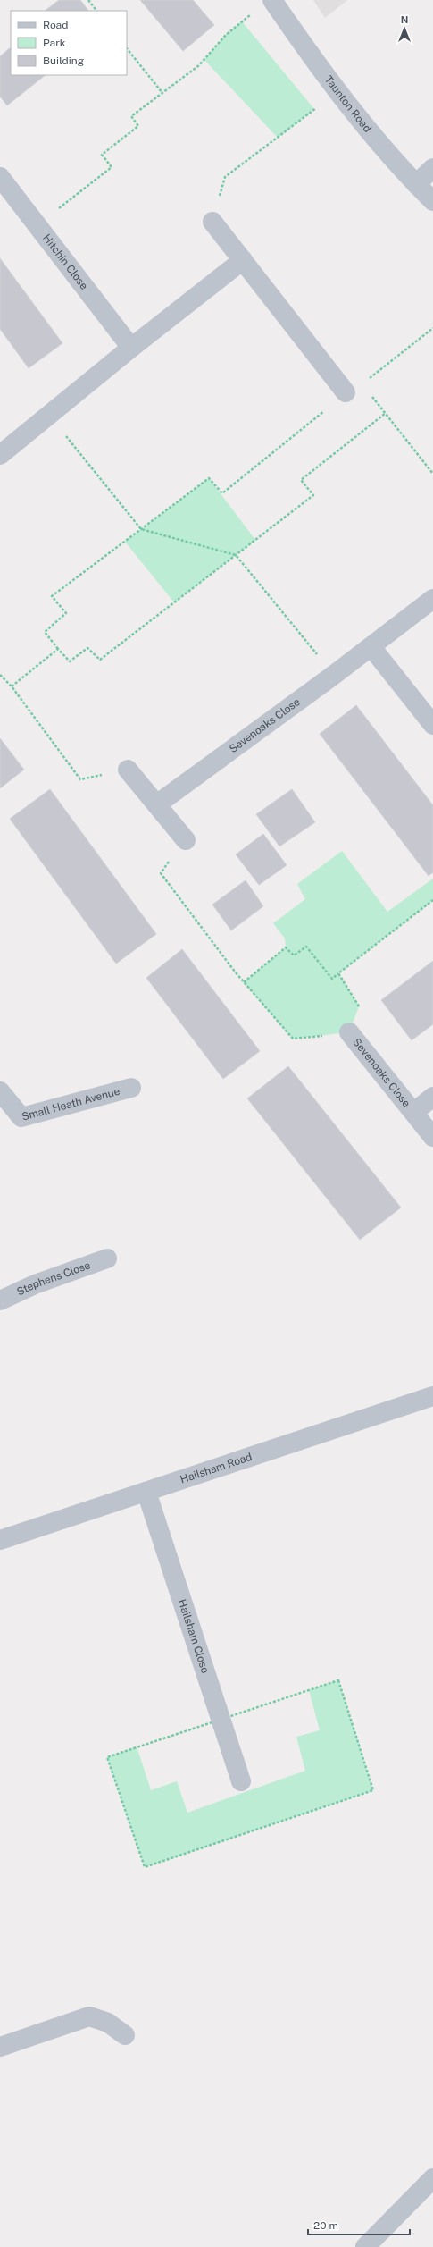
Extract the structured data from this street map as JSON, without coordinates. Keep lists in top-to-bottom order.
{
  "streets": {
    "street": [
      "Taunton Road",
      "Hitchin Close",
      "Sevenoaks Close",
      "Small Heath Avenue",
      "Stephens Close",
      "Hailsham Road",
      "Hailsham Close"
    ]
  },
  "crossings": [
    ["Hailsham Road", "Hailsham Close"]
  ],
  "legend": ["Road", "Park", "Building"],
  "scale_bar": "20 m",
  "north": "top"
}
